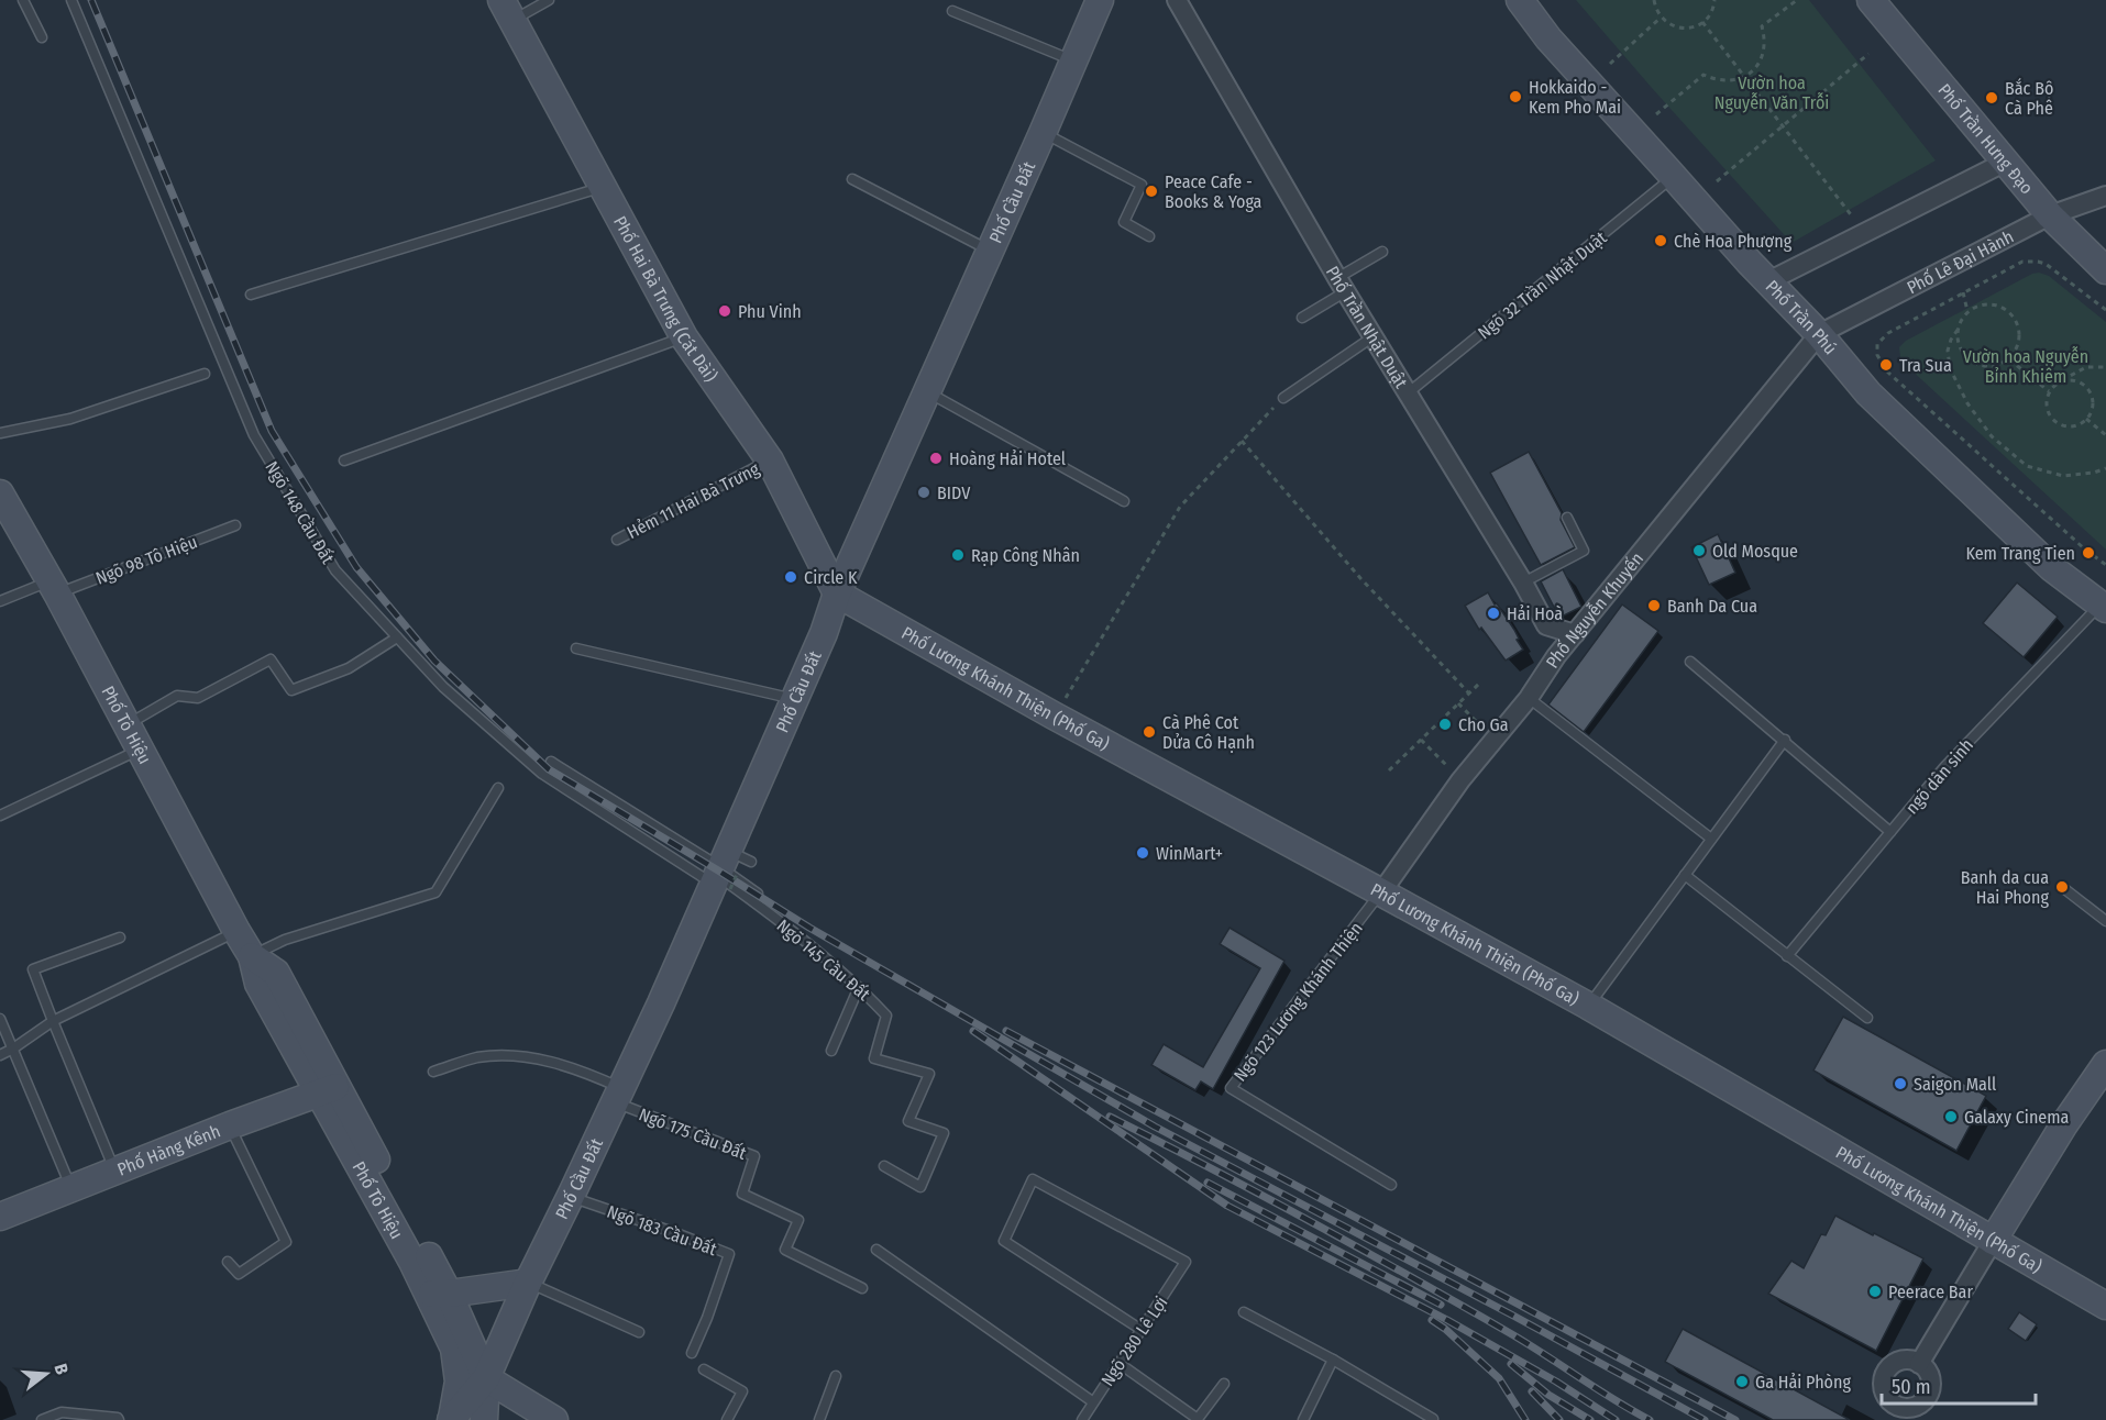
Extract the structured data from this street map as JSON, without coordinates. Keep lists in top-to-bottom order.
{
  "streets": {
    "main road": [
      "Phố Trần Hưng Đạo",
      "Phố Cầu Đất",
      "Phố Hai Bà Trưng (Cát Dài)",
      "Phố Trần Phú",
      "Phố Lương Khánh Thiện (Phố Ga)",
      "Phố Tô Hiệu",
      "Phố Hàng Kênh"
    ],
    "street": ["Phố Lê Đại Hành", "Phố Trần Nhật Duật", "Phố Nguyễn Khuyến"],
    "lane": [
      "Ngõ 32 Trần Nhật Duật",
      "Hẻm 11 Hai Bà Trưng",
      "Ngõ 148 Cầu Đất",
      "Ngõ 98 Tô Hiệu",
      "ngõ dân sinh",
      "Ngõ 145 Cầu Đất",
      "Ngõ 123 Lương Khánh Thiện",
      "Ngõ 175 Cầu Đất",
      "Ngõ 183 Cầu Đất",
      "Ngõ 280 Lê Lợi"
    ]
  },
  "crossings": [
    ["Phố Trần Hưng Đạo", "Phố Lê Đại Hành"],
    ["Phố Cầu Đất", "Phố Hai Bà Trưng (Cát Dài)"],
    ["Phố Cầu Đất", "Ngõ 148 Cầu Đất"],
    ["Phố Cầu Đất", "Phố Lương Khánh Thiện (Phố Ga)"],
    ["Phố Cầu Đất", "Phố Tô Hiệu"],
    ["Phố Cầu Đất", "Ngõ 145 Cầu Đất"],
    ["Phố Cầu Đất", "Ngõ 175 Cầu Đất"],
    ["Phố Cầu Đất", "Ngõ 183 Cầu Đất"],
    ["Phố Lê Đại Hành", "Phố Trần Phú"],
    ["Phố Lê Đại Hành", "Phố Nguyễn Khuyến"],
    ["Ngõ 32 Trần Nhật Duật", "Phố Trần Phú"],
    ["Ngõ 32 Trần Nhật Duật", "Phố Trần Nhật Duật"],
    ["Phố Hai Bà Trưng (Cát Dài)", "Hẻm 11 Hai Bà Trưng"],
    ["Phố Hai Bà Trưng (Cát Dài)", "Phố Lương Khánh Thiện (Phố Ga)"],
    ["Phố Trần Phú", "Phố Nguyễn Khuyến"],
    ["Phố Trần Phú", "ngõ dân sinh"],
    ["Phố Trần Nhật Duật", "Phố Nguyễn Khuyến"],
    ["Ngõ 148 Cầu Đất", "Ngõ 145 Cầu Đất"],
    ["Ngõ 98 Tô Hiệu", "Phố Tô Hiệu"],
    ["Phố Nguyễn Khuyến", "Phố Lương Khánh Thiện (Phố Ga)"],
    ["Phố Nguyễn Khuyến", "Ngõ 123 Lương Khánh Thiện"],
    ["Phố Lương Khánh Thiện (Phố Ga)", "Ngõ 123 Lương Khánh Thiện"],
    ["Phố Tô Hiệu", "Phố Hàng Kênh"]
  ],
  "parks": ["Vườn hoa Nguyễn Văn Trỗi", "Vườn hoa Nguyễn Bỉnh Khiêm"],
  "places": [
    "Hokkaido - Kem Pho Mai",
    "Bắc Bộ Cà Phê",
    "Peace Cafe - Books & Yoga",
    "Chè Hoa Phượng",
    "Phu Vinh",
    "Tra Sua",
    "Hoàng Hải Hotel",
    "BIDV",
    "Old Mosque",
    "Kem Trang Tien",
    "Rạp Công Nhân",
    "Circle K",
    "Banh Da Cua",
    "Hải Hoà",
    "Cho Ga",
    "Cà Phê Cot Dửa Cô Hạnh",
    "WinMart+",
    "Banh da cua Hai Phong",
    "Saigon Mall",
    "Galaxy Cinema",
    "Peerace Bar",
    "Ga Hải Phòng"
  ],
  "scale_bar": "50 m",
  "north": "right"
}
